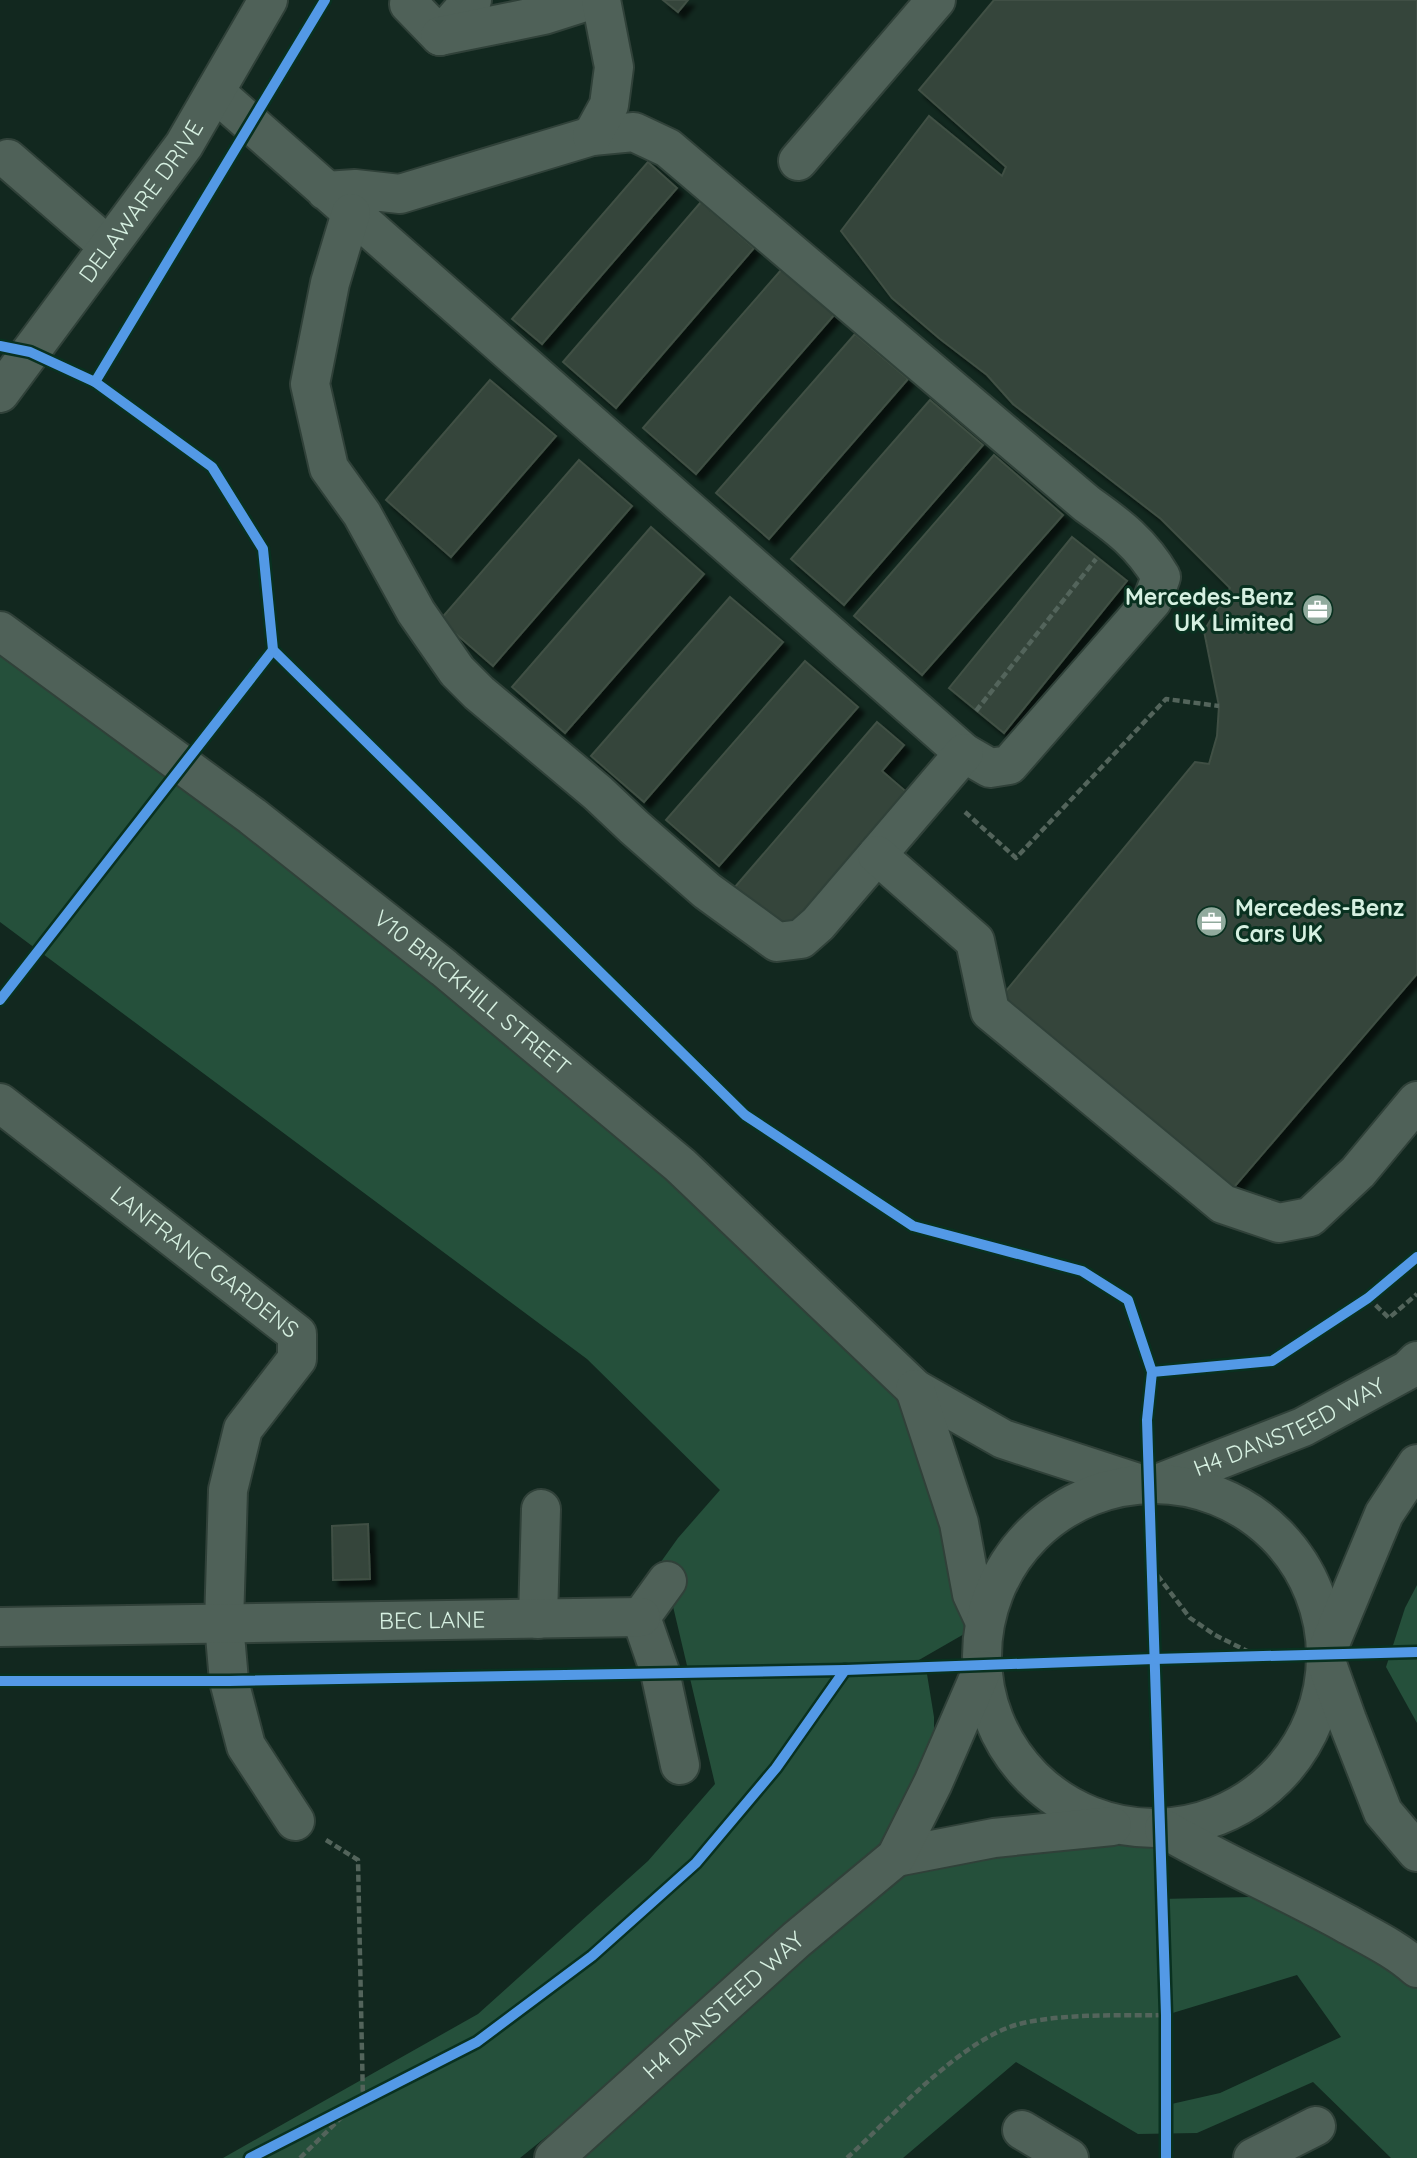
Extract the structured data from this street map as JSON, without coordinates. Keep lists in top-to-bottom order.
{
  "streets": {
    "street": [
      "DELAWARE DRIVE",
      "V10 BRICKHILL STREET",
      "LANFRANC GARDENS",
      "H4 DANSTEED WAY",
      "BEC LANE"
    ]
  },
  "crossings": [
    ["V10 BRICKHILL STREET", "H4 DANSTEED WAY"],
    ["LANFRANC GARDENS", "BEC LANE"]
  ],
  "places": {
    "office": ["Mercedes-Benz UK Limited", "Mercedes-Benz Cars UK"]
  }
}
